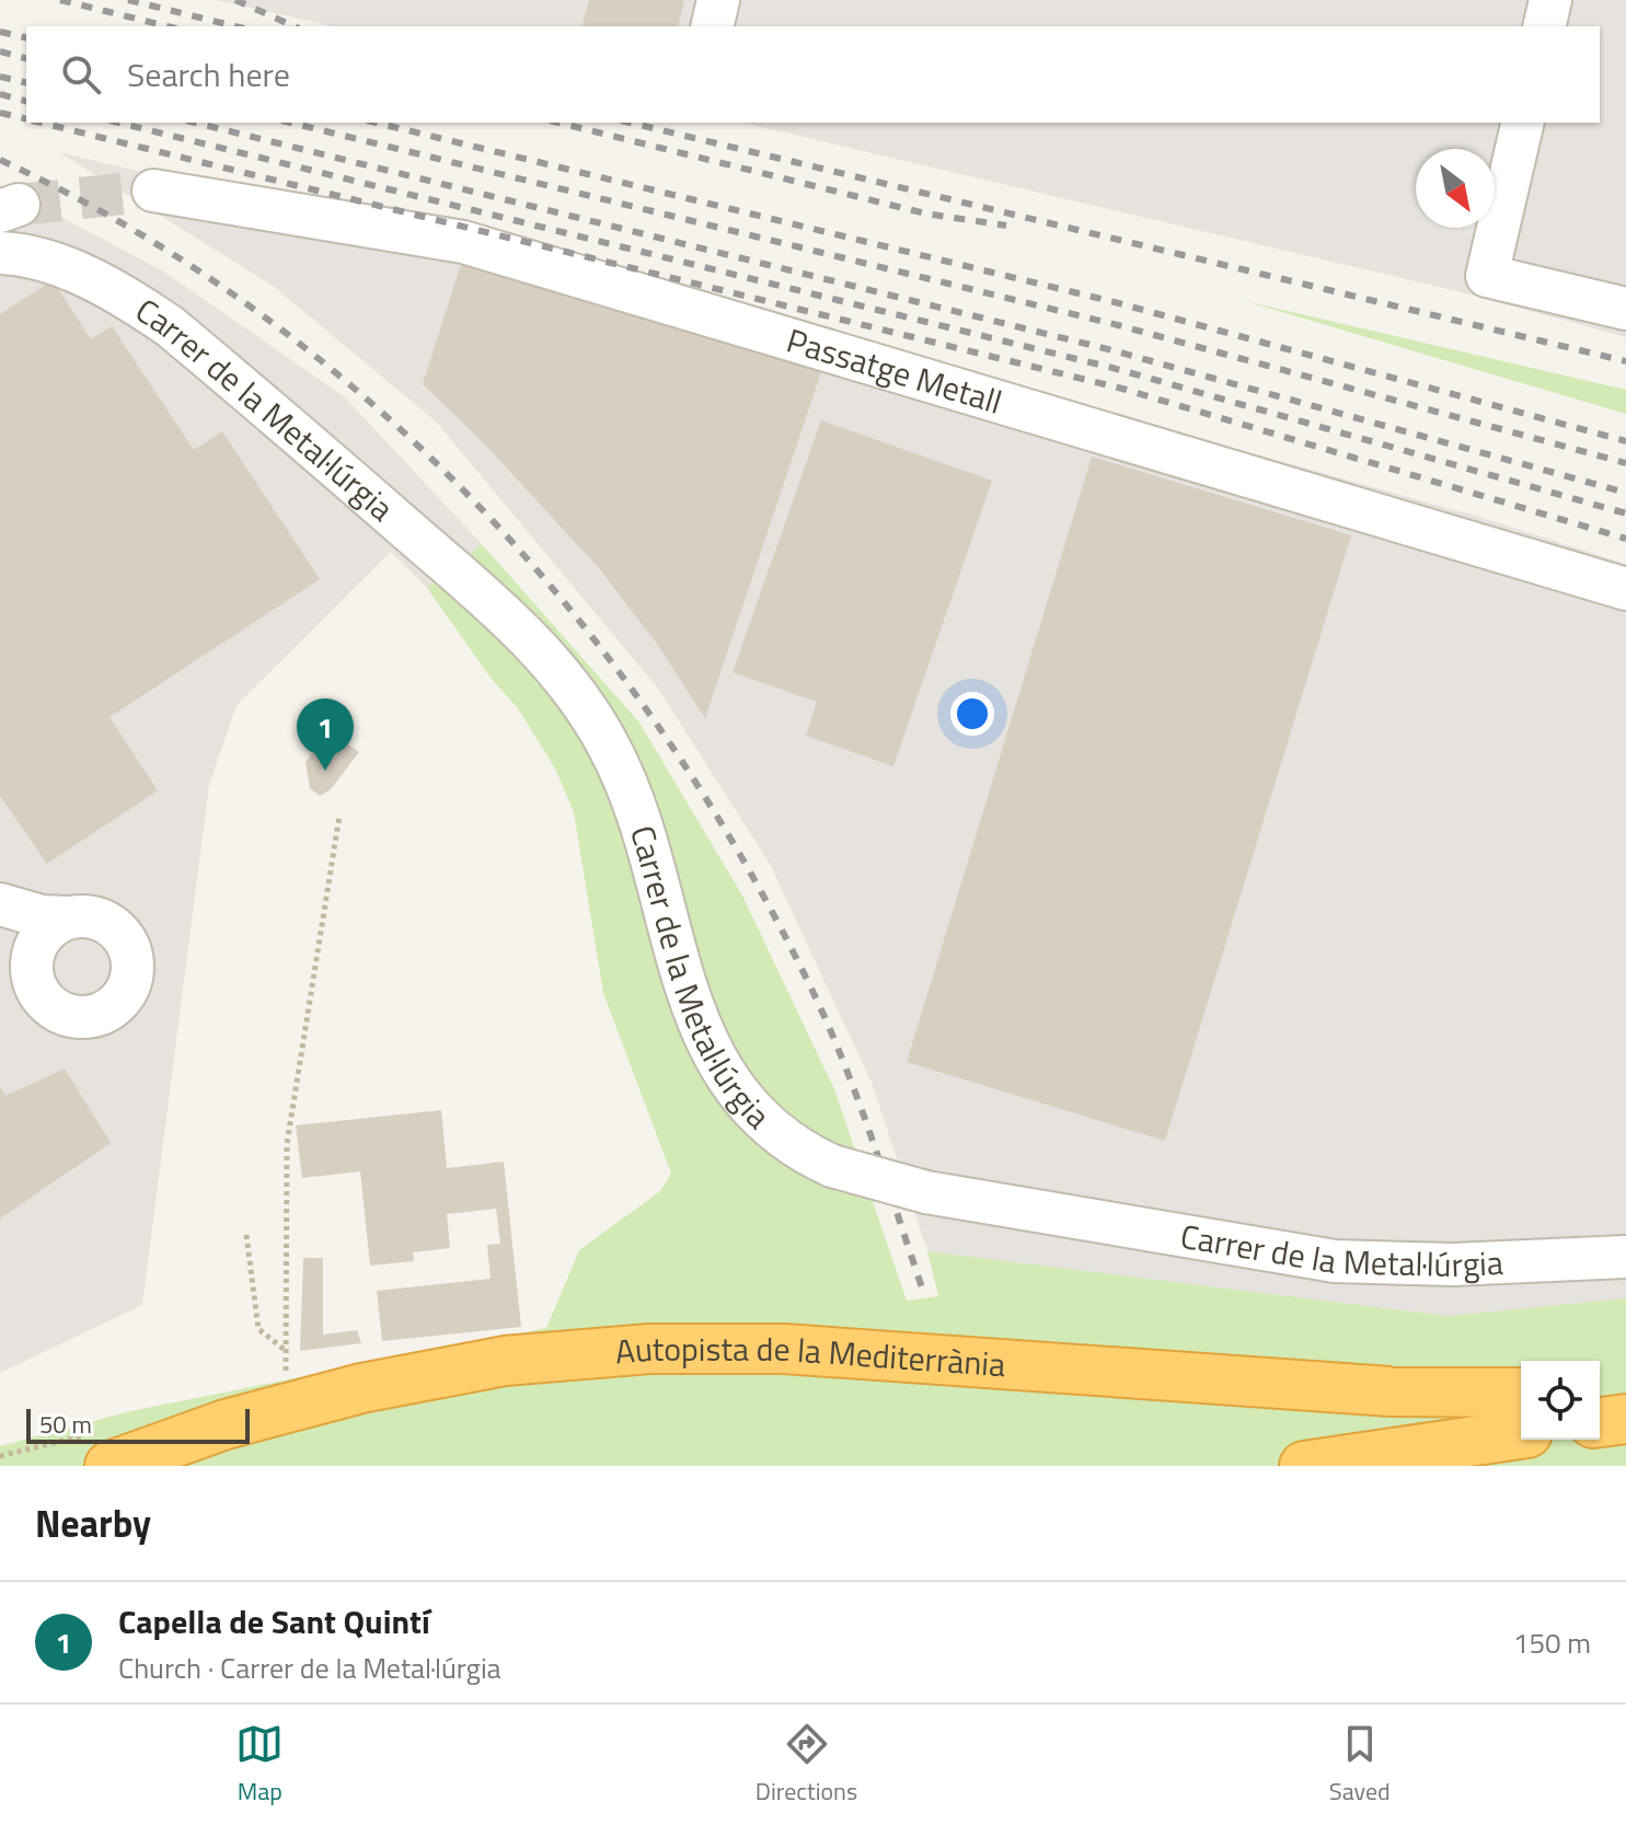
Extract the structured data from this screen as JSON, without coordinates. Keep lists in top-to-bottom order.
{
  "streets": {
    "highway": ["Autopista de la Mediterrània"],
    "street": ["Passatge Metall", "Carrer de la Metal·lúrgia"]
  },
  "scale_bar": "50 m",
  "north": "bottom right",
  "page": {
    "search": "Search here",
    "pins": "1",
    "scale": "50 m",
    "heading": "Nearby",
    "list": [
      {
        "mark": "1",
        "name": "Capella de Sant Quintí",
        "note": "Church · Carrer de la Metal·lúrgia",
        "value": "150 m"
      }
    ],
    "nav": ["Map", "Directions", "Saved"]
  }
}
